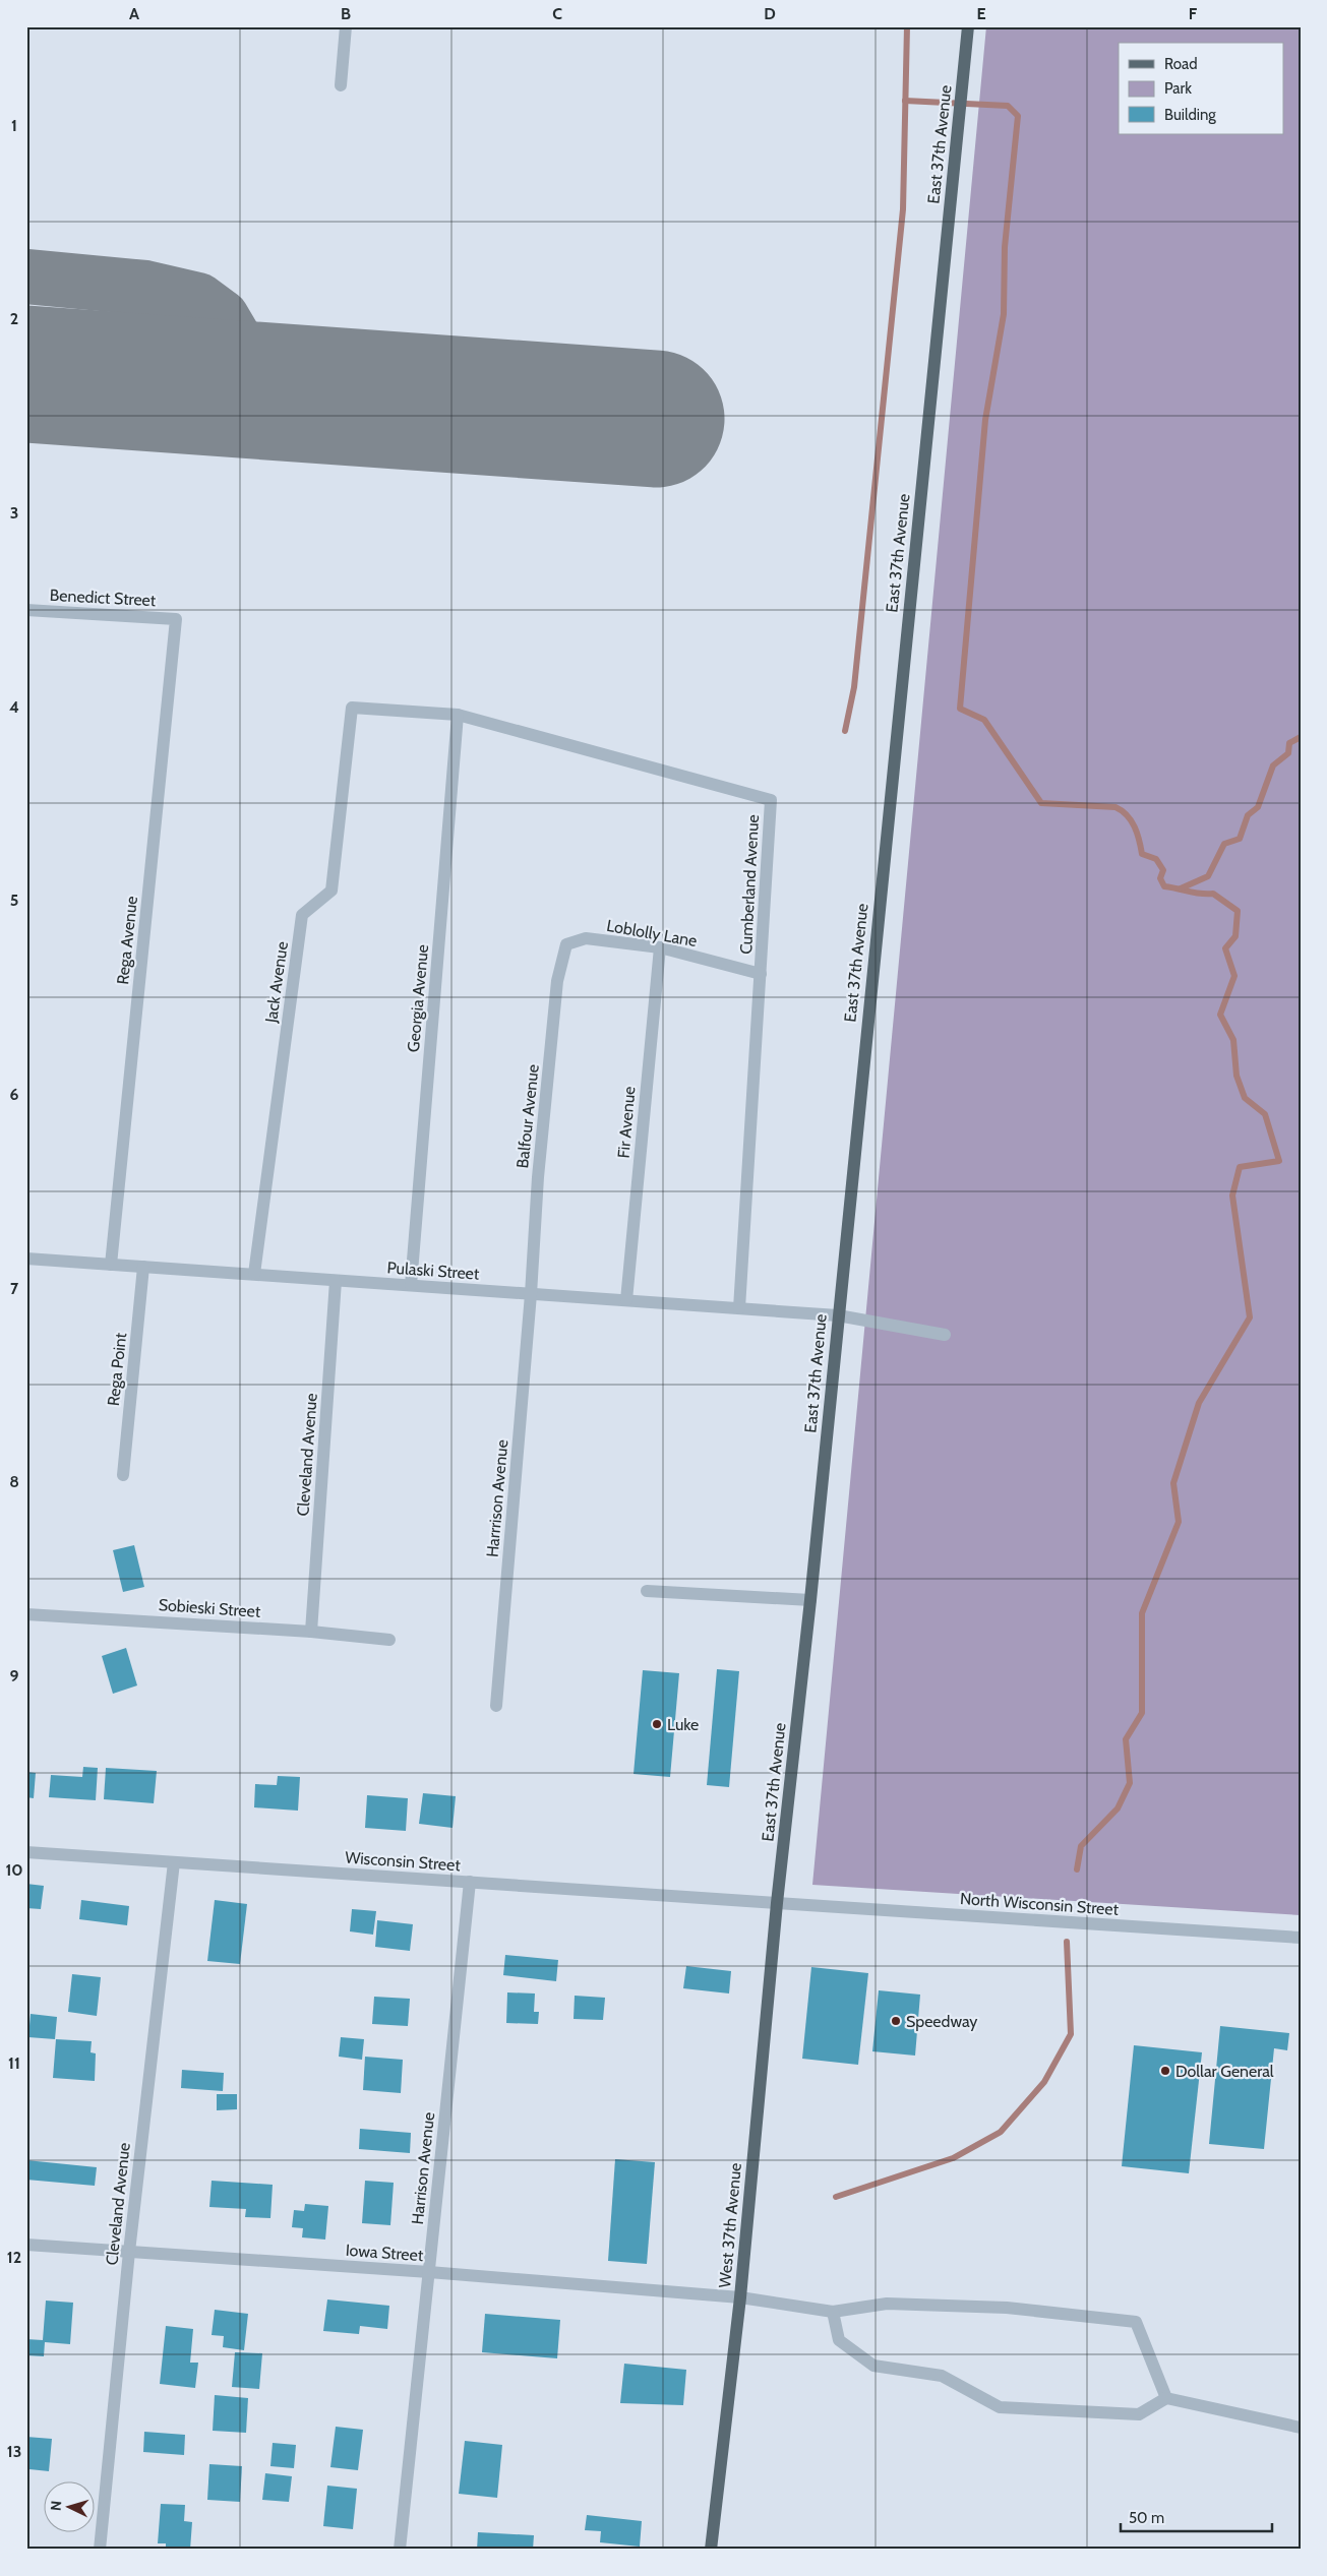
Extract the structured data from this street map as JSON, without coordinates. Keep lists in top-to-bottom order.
{
  "streets": {
    "main road": ["East 37th Avenue", "West 37th Avenue"],
    "street": [
      "Benedict Street",
      "Cumberland Avenue",
      "Loblolly Lane",
      "Rega Avenue",
      "Jack Avenue",
      "Georgia Avenue",
      "Balfour Avenue",
      "Fir Avenue",
      "Pulaski Street",
      "Rega Point",
      "Cleveland Avenue",
      "Harrrison Avenue",
      "Sobieski Street",
      "Wisconsin Street",
      "North Wisconsin Street",
      "Harrison Avenue",
      "Iowa Street"
    ]
  },
  "crossings": [
    ["East 37th Avenue", "Pulaski Street"],
    ["East 37th Avenue", "Wisconsin Street"],
    ["East 37th Avenue", "North Wisconsin Street"],
    ["East 37th Avenue", "West 37th Avenue"],
    ["Benedict Street", "Rega Avenue"],
    ["Cumberland Avenue", "Loblolly Lane"],
    ["Cumberland Avenue", "Jack Avenue"],
    ["Cumberland Avenue", "Georgia Avenue"],
    ["Cumberland Avenue", "Pulaski Street"],
    ["Loblolly Lane", "Balfour Avenue"],
    ["Loblolly Lane", "Fir Avenue"],
    ["Rega Avenue", "Pulaski Street"],
    ["Jack Avenue", "Pulaski Street"],
    ["Georgia Avenue", "Pulaski Street"],
    ["Balfour Avenue", "Pulaski Street"],
    ["Balfour Avenue", "Harrrison Avenue"],
    ["Fir Avenue", "Pulaski Street"],
    ["Pulaski Street", "Rega Point"],
    ["Pulaski Street", "Cleveland Avenue"],
    ["Pulaski Street", "Harrrison Avenue"],
    ["Cleveland Avenue", "Sobieski Street"],
    ["Cleveland Avenue", "Wisconsin Street"],
    ["Cleveland Avenue", "Iowa Street"],
    ["Wisconsin Street", "North Wisconsin Street"],
    ["Wisconsin Street", "Harrison Avenue"],
    ["Wisconsin Street", "West 37th Avenue"],
    ["North Wisconsin Street", "West 37th Avenue"],
    ["Harrison Avenue", "Iowa Street"],
    ["West 37th Avenue", "Iowa Street"]
  ],
  "places": ["Luke", "Speedway", "Dollar General"],
  "legend": ["Road", "Park", "Building"],
  "scale_bar": "50 m",
  "north": "left",
  "grid": {
    "columns": [
      "A",
      "B",
      "C",
      "D",
      "E",
      "F"
    ],
    "rows": [
      "1",
      "2",
      "3",
      "4",
      "5",
      "6",
      "7",
      "8",
      "9",
      "10",
      "11",
      "12",
      "13"
    ]
  }
}
